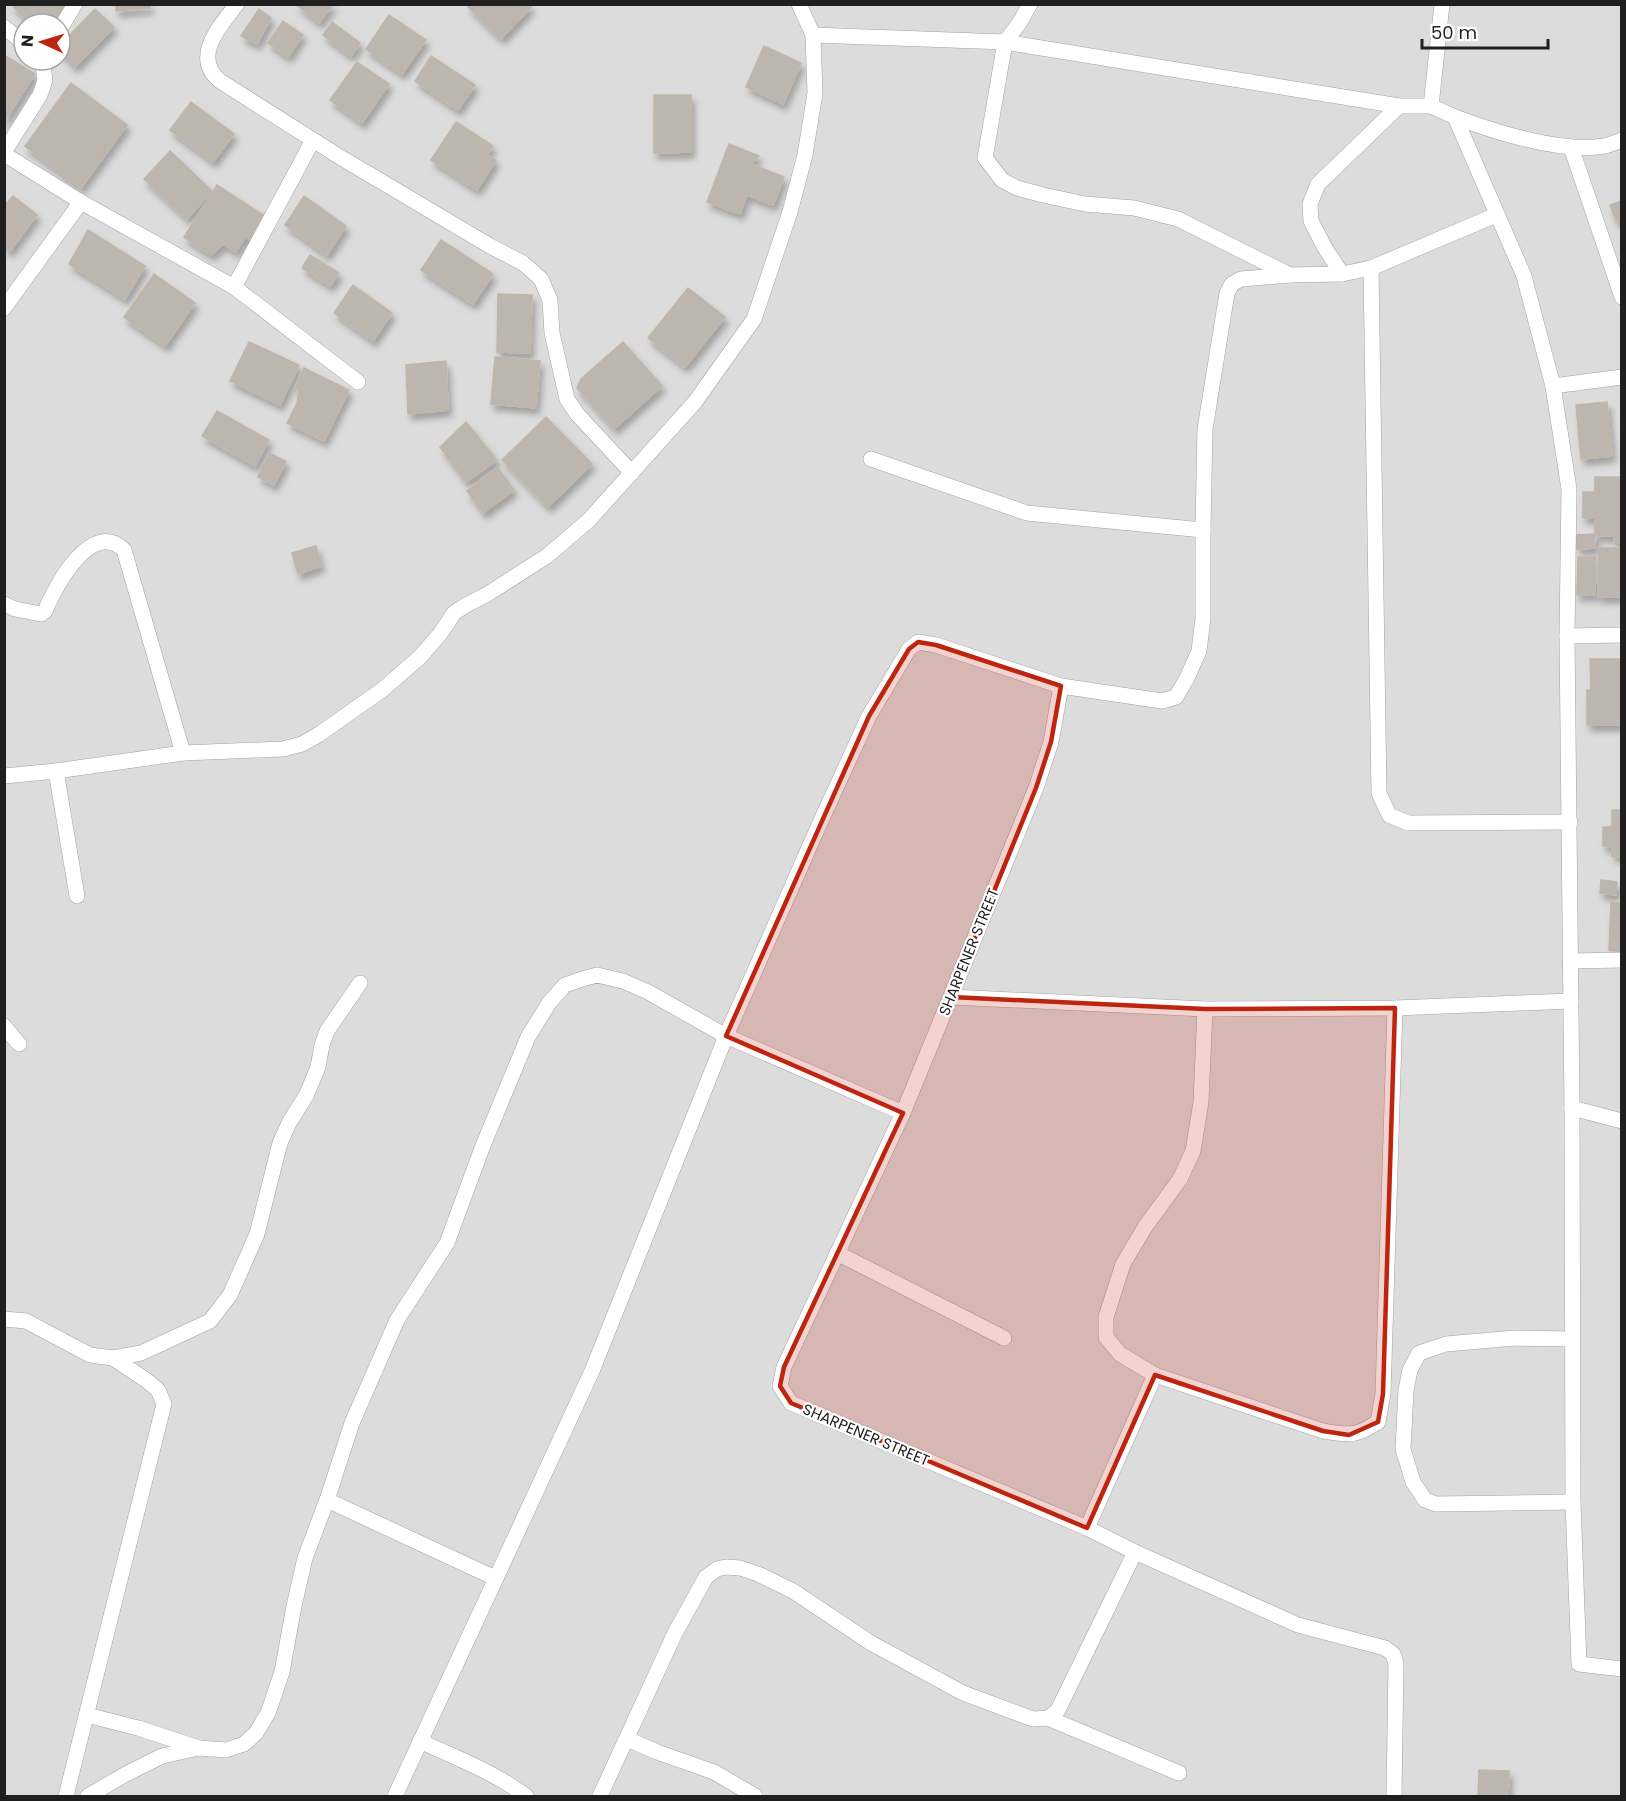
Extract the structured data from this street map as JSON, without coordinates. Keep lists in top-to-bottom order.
{
  "streets": {
    "street": ["SHARPENER STREET"]
  },
  "scale_bar": "50 m",
  "north": "left"
}
